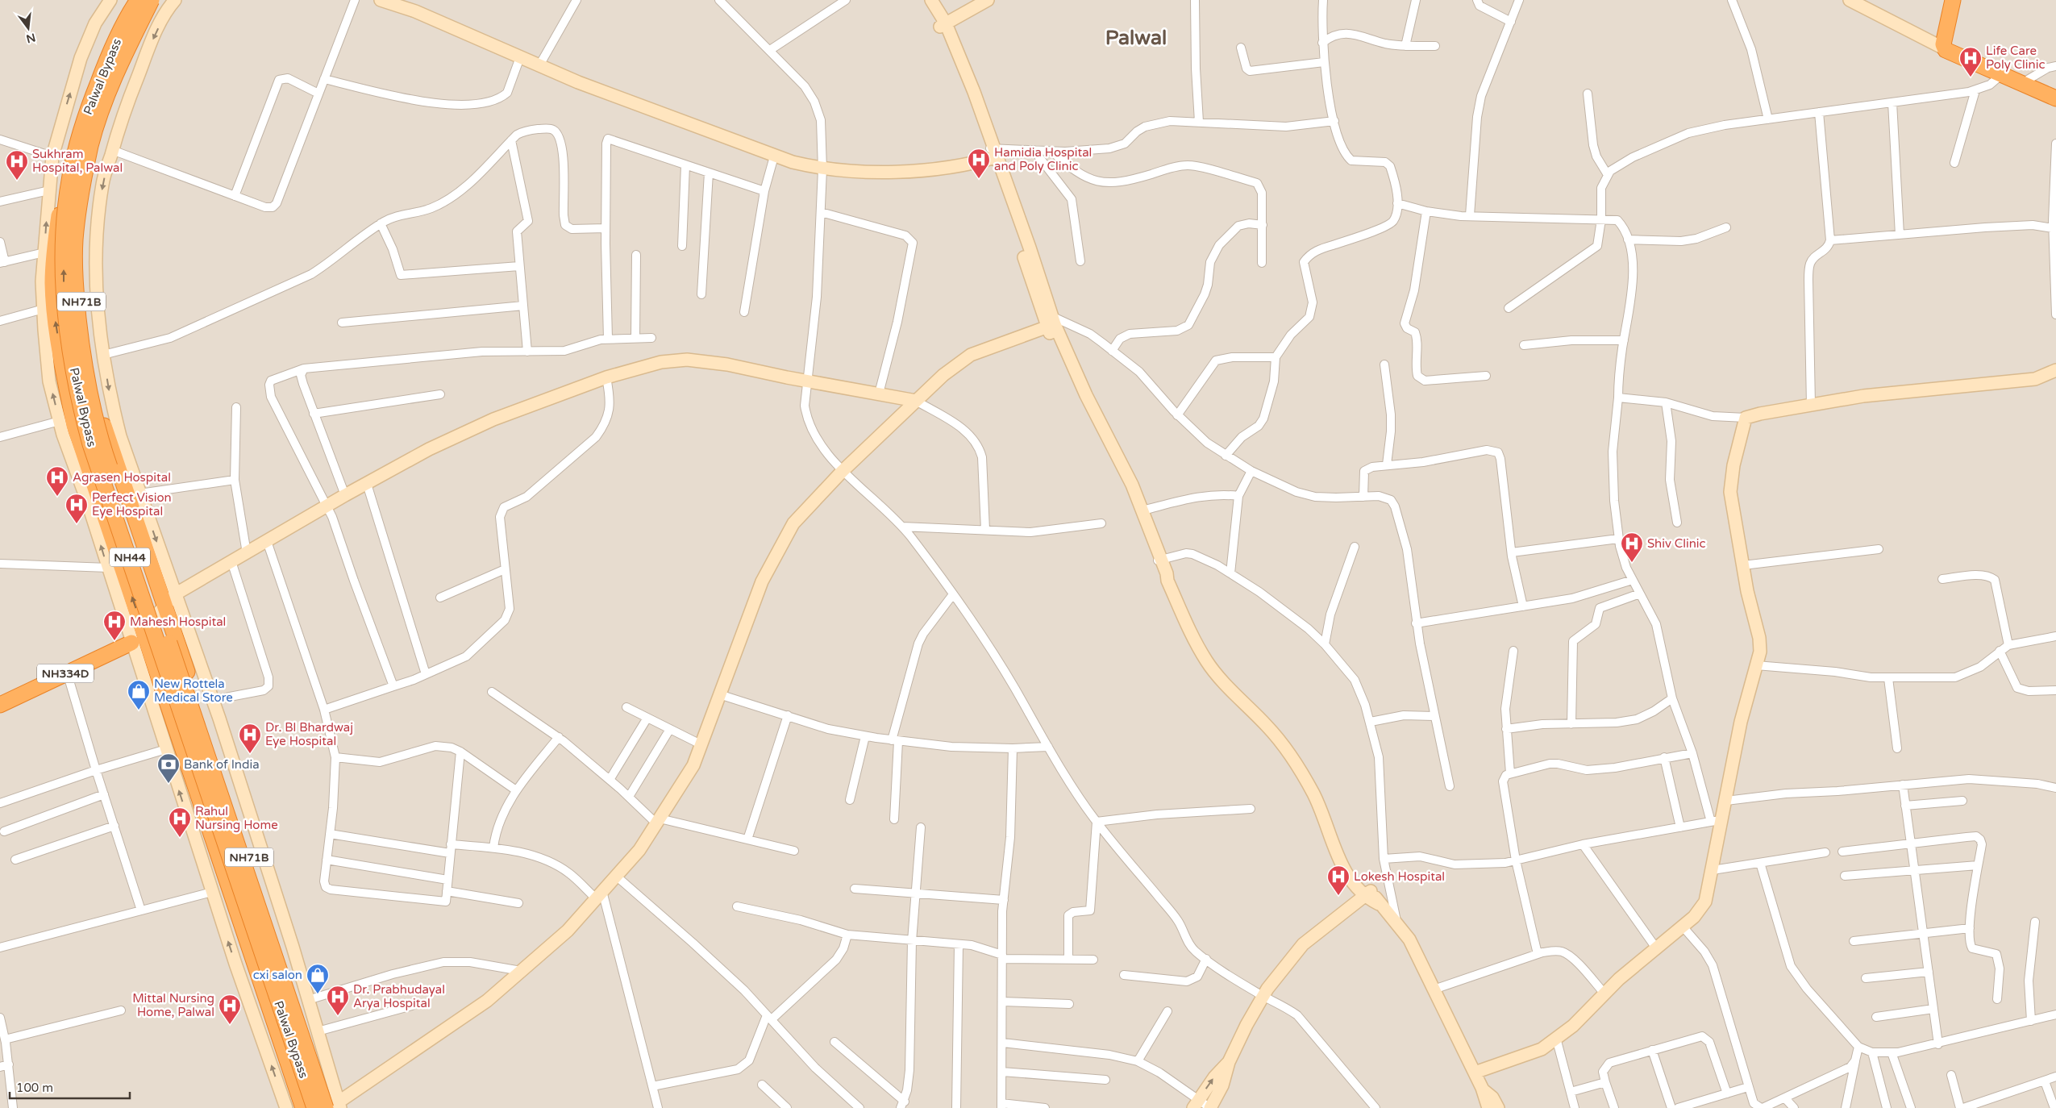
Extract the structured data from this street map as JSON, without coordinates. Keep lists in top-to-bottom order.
{
  "streets": {
    "highway": [
      "Palwal Bypass",
      "NH71B",
      "NH44",
      "NH334D"
    ]
  },
  "crossings": [
    ["Palwal Bypass", "NH71B"],
    ["NH71B", "NH334D"]
  ],
  "districts": ["Palwal"],
  "places": {
    "hospital": [
      "Life Care Poly Clinic",
      "Hamidia Hospital and Poly Clinic",
      "Sukhram Hospital, Palwal",
      "Agrasen Hospital",
      "Perfect Vision Eye Hospital",
      "Shiv Clinic",
      "Mahesh Hospital",
      "Dr. Bl Bhardwaj Eye Hospital",
      "Rahul Nursing Home",
      "Lokesh Hospital",
      "Dr. Prabhudayal Arya Hospital",
      "Mittal Nursing Home, Palwal"
    ],
    "shop": ["New Rottela Medical Store", "cxi salon"],
    "bank": ["Bank of India"]
  },
  "scale_bar": "100 m",
  "north": "bottom"
}
